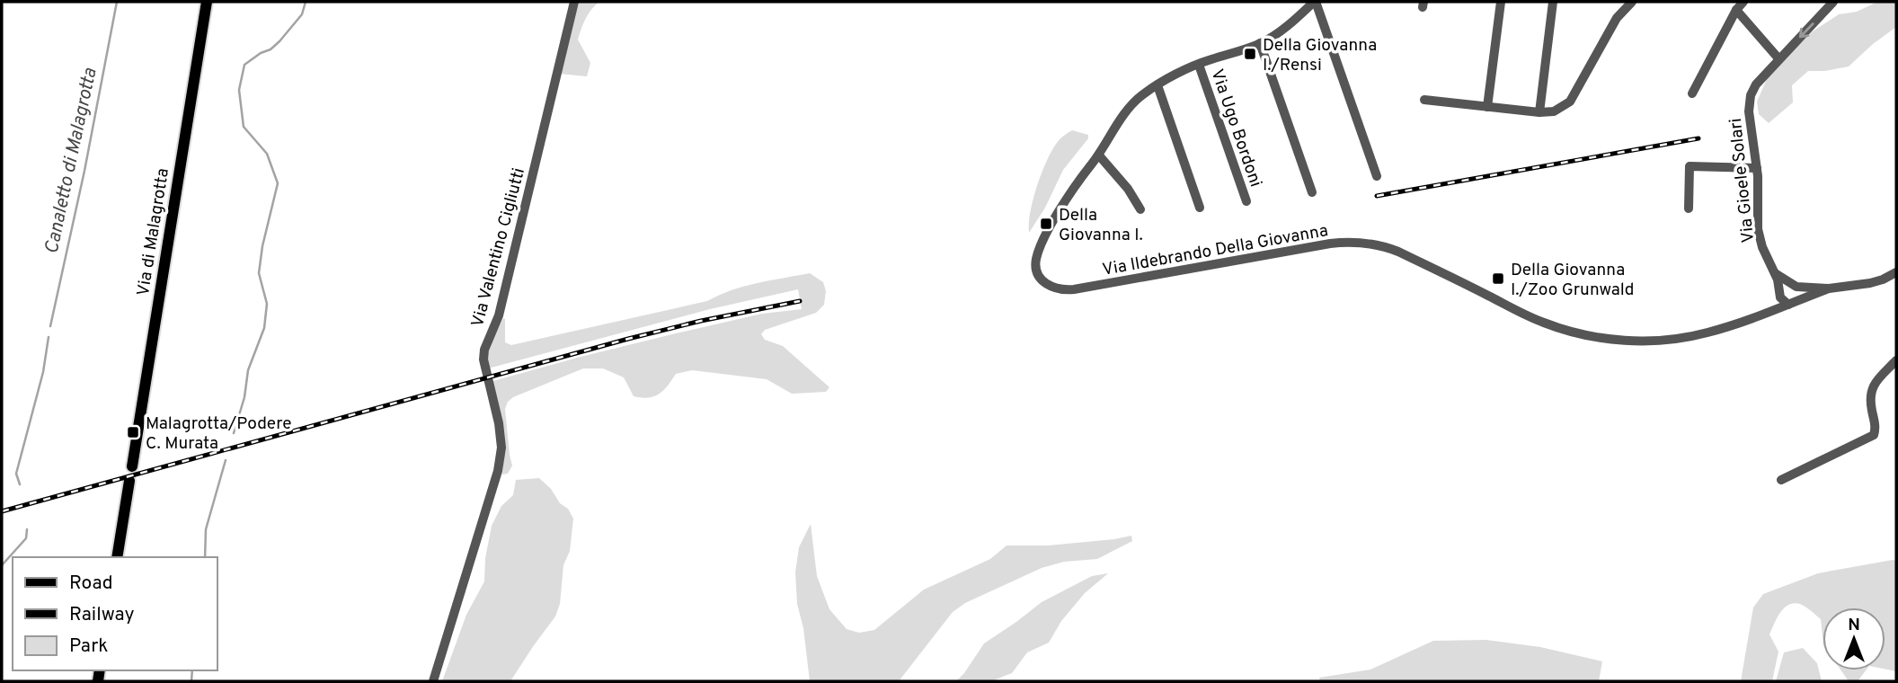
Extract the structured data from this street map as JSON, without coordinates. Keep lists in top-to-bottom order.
{
  "streets": {
    "main road": ["Via di Malagrotta"],
    "street": [
      "Via Ugo Bordoni",
      "Via Gioele Solari",
      "Via Valentino Cigliutti",
      "Via Ildebrando Della Giovanna"
    ]
  },
  "crossings": [
    ["Via Ugo Bordoni", "Via Ildebrando Della Giovanna"],
    ["Via Gioele Solari", "Via Ildebrando Della Giovanna"]
  ],
  "water": ["Canaletto di Malagrotta"],
  "places": {
    "transit": [
      "Della Giovanna I./Rensi",
      "Della Giovanna I.",
      "Della Giovanna I./Zoo Grunwald",
      "Malagrotta/Podere C. Murata"
    ]
  },
  "legend": ["Road", "Railway", "Park"],
  "north": "top"
}
